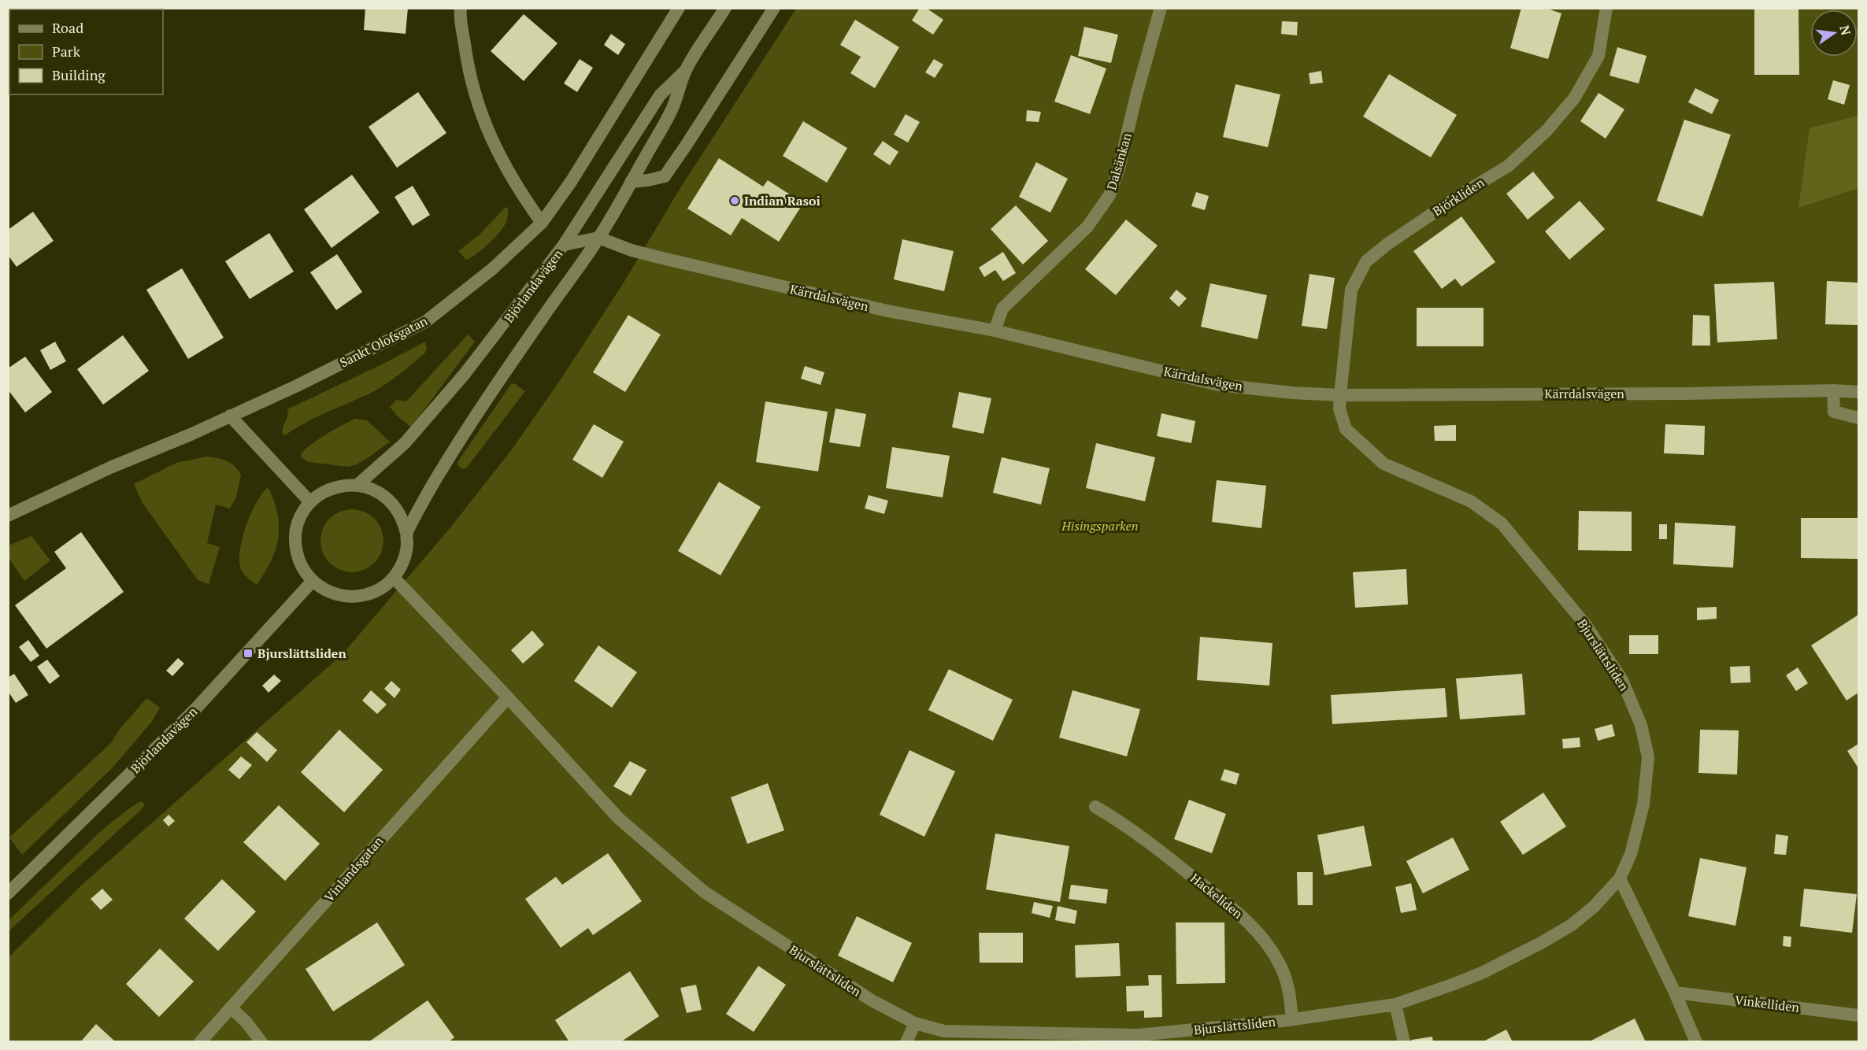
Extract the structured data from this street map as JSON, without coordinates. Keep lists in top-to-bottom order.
{
  "streets": {
    "street": [
      "Dalsänkan",
      "Björkliden",
      "Björlandavägen",
      "Kärrdalsvägen",
      "Sankt Olofsgatan",
      "Bjurslättsliden",
      "Vinlandsgatan",
      "Hackeliden",
      "Vinkelliden"
    ]
  },
  "crossings": [
    ["Dalsänkan", "Kärrdalsvägen"],
    ["Björkliden", "Kärrdalsvägen"],
    ["Björkliden", "Bjurslättsliden"],
    ["Björlandavägen", "Kärrdalsvägen"],
    ["Björlandavägen", "Bjurslättsliden"],
    ["Kärrdalsvägen", "Bjurslättsliden"],
    ["Bjurslättsliden", "Vinlandsgatan"],
    ["Bjurslättsliden", "Hackeliden"]
  ],
  "parks": ["Hisingsparken"],
  "places": {
    "other": ["Indian Rasoi"],
    "transit": ["Bjurslättsliden"]
  },
  "legend": ["Road", "Park", "Building"],
  "north": "right"
}
